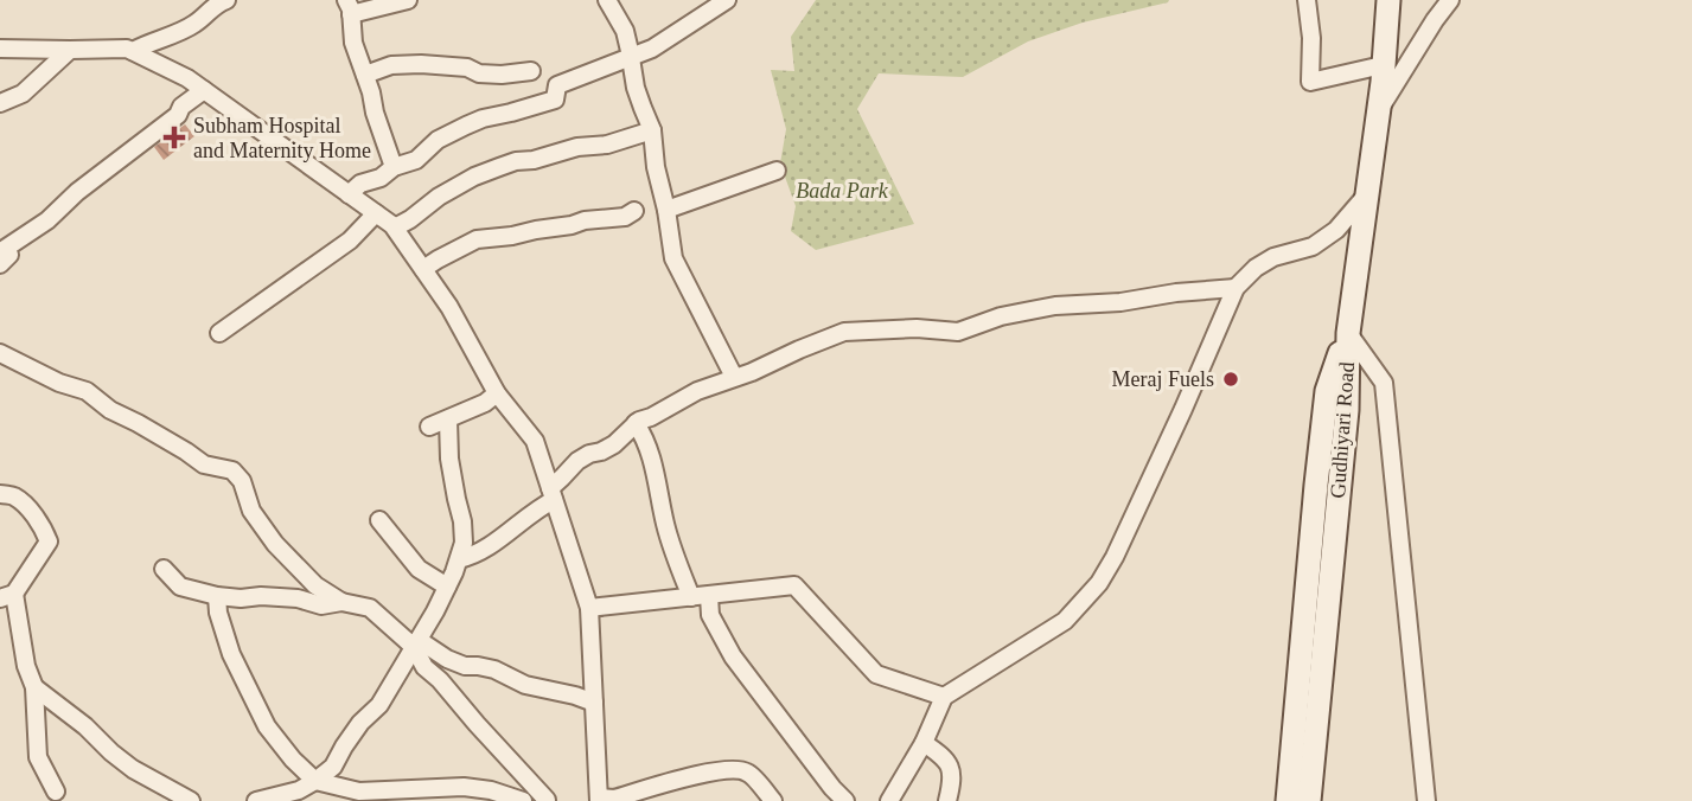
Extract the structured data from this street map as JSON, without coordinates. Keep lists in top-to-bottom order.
{
  "streets": {
    "street": ["Gudhiyari Road"]
  },
  "parks": ["Bada Park"],
  "places": {
    "health": ["Subham Hospital and Maternity Home"],
    "other": ["Meraj Fuels"]
  }
}
